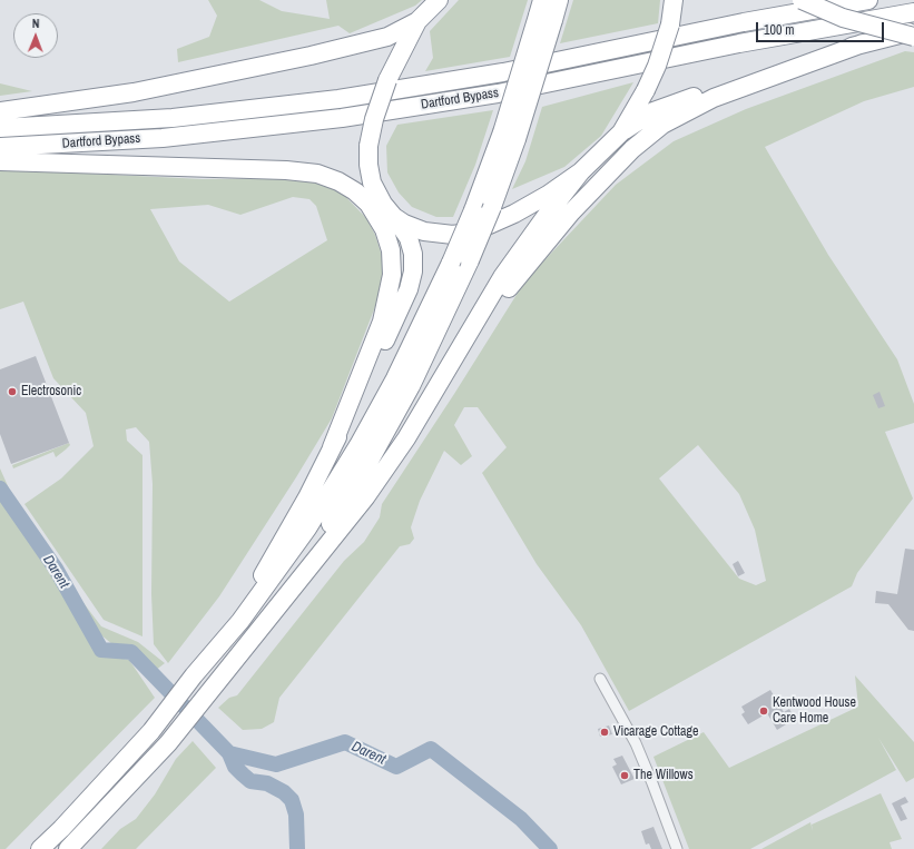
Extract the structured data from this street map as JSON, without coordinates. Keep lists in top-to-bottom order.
{
  "streets": {
    "highway": ["Dartford Bypass"]
  },
  "water": ["Darent"],
  "places": [
    "Electrosonic",
    "Kentwood House Care Home",
    "Vicarage Cottage",
    "The Willows"
  ],
  "scale_bar": "100 m",
  "north": "top"
}
